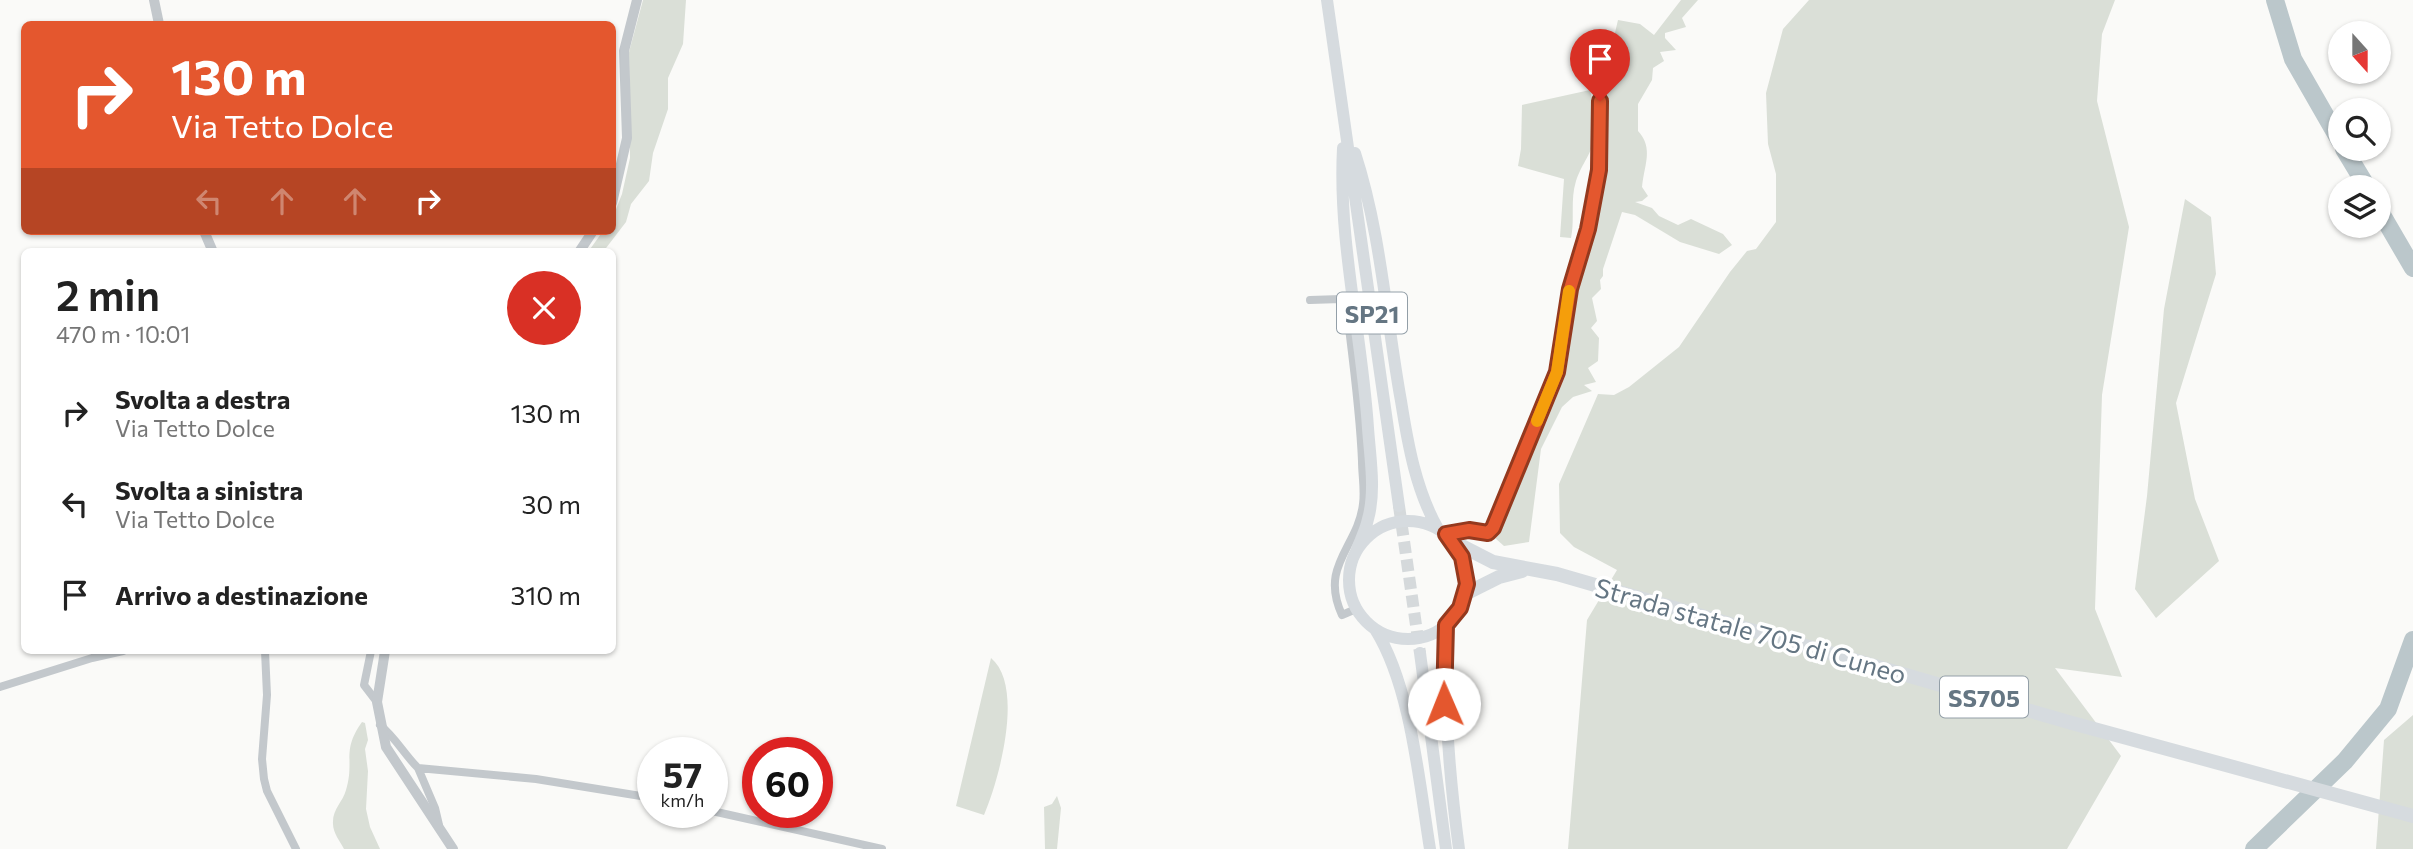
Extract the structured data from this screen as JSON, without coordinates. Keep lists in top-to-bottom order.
{
  "streets": {
    "highway": ["Strada statale 705 di Cuneo", "SS705"],
    "main road": ["SP21"]
  },
  "crossings": [
    ["Strada statale 705 di Cuneo", "SS705"]
  ],
  "north": "bottom",
  "page": {
    "turn": ["130 m", "Via Tetto Dolce"],
    "heading": ["2 min", "470 m · 10:01"],
    "list": [
      {
        "name": "Svolta a destra",
        "note": "Via Tetto Dolce",
        "value": "130 m"
      },
      {
        "name": "Svolta a sinistra",
        "note": "Via Tetto Dolce",
        "value": "30 m"
      },
      {
        "name": "Arrivo a destinazione",
        "value": "310 m"
      }
    ],
    "speed": "57 km/h",
    "limit": "60"
  }
}
